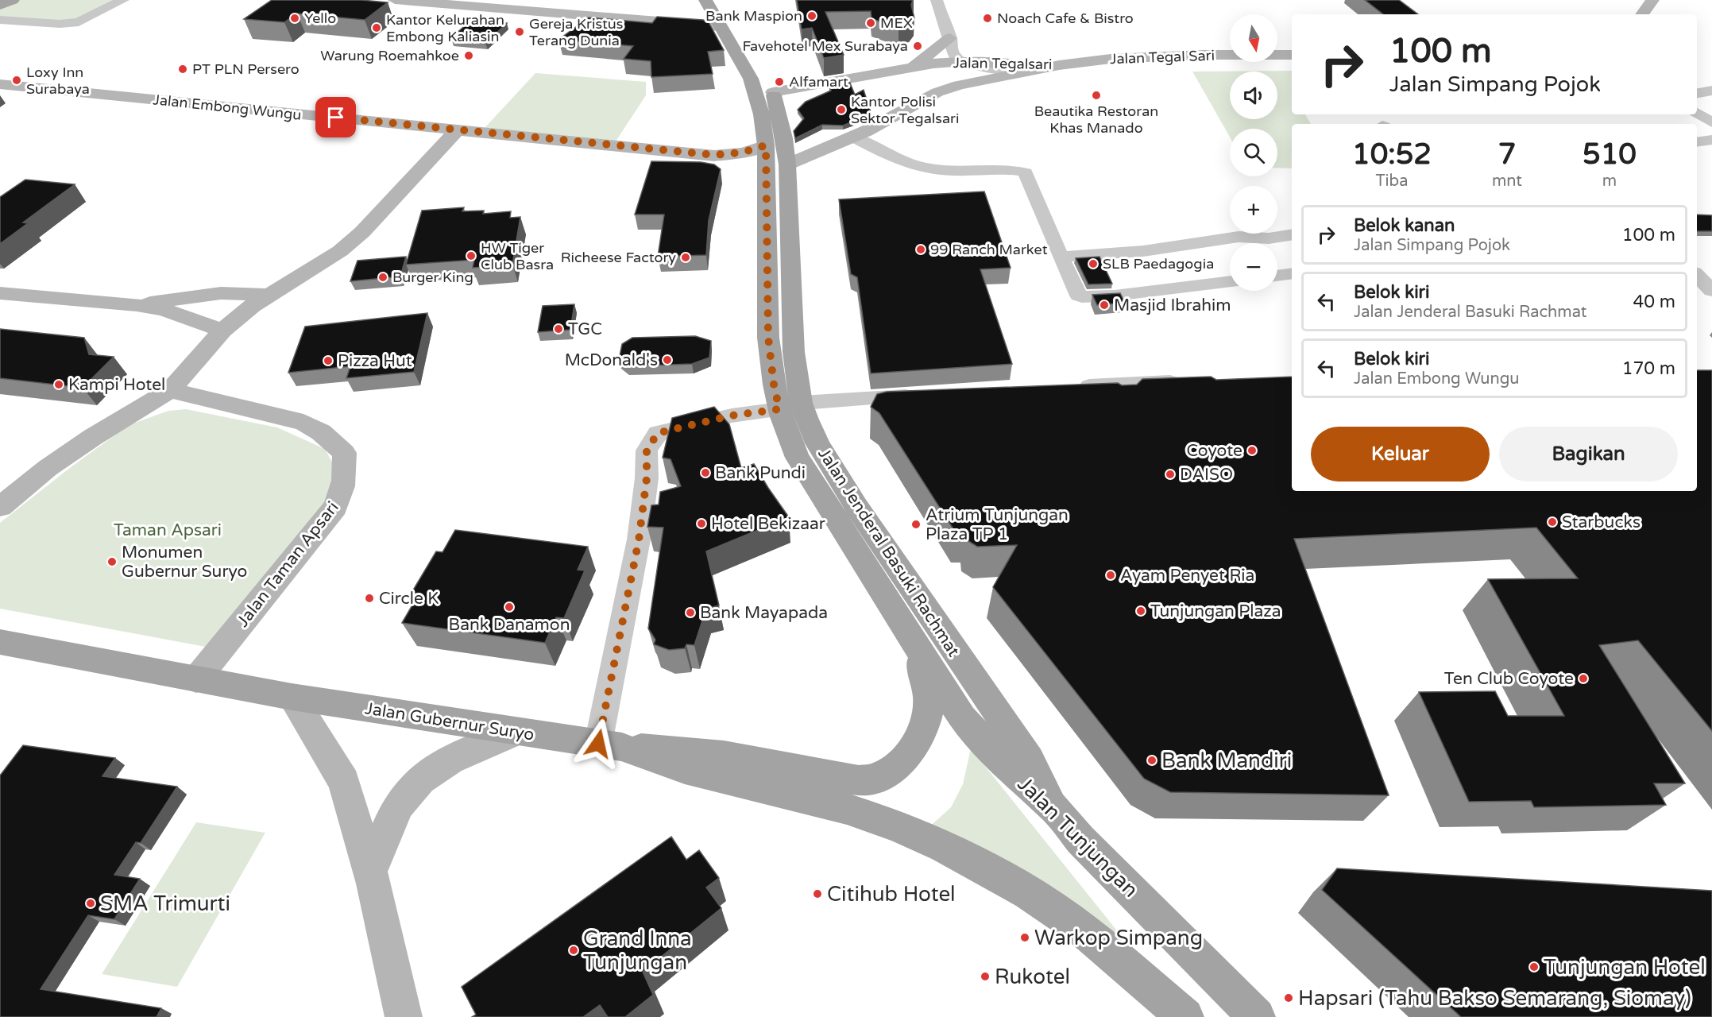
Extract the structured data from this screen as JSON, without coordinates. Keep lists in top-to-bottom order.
{
  "streets": {
    "main road": ["Jalan Jenderal Basuki Rachmat", "Jalan Gubernur Suryo", "Jalan Tunjungan"],
    "street": [
      "Jalan Tegal Sari",
      "Jalan Tegalsari",
      "Jalan Embong Wungu",
      "Jalan Taman Apsari"
    ]
  },
  "crossings": [
    ["Jalan Tegal Sari", "Jalan Tegalsari"],
    ["Jalan Tegalsari", "Jalan Jenderal Basuki Rachmat"],
    ["Jalan Embong Wungu", "Jalan Jenderal Basuki Rachmat"],
    ["Jalan Jenderal Basuki Rachmat", "Jalan Tunjungan"],
    ["Jalan Taman Apsari", "Jalan Gubernur Suryo"]
  ],
  "parks": ["Taman Apsari"],
  "places": [
    "Bank Maspion",
    "Yello",
    "Noach Cafe & Bistro",
    "MEX",
    "Kantor Kelurahan Embong Kaliasin",
    "Gereja Kristus Terang Dunia",
    "Favehotel Mex Surabaya",
    "Warung Roemahkoe",
    "PT PLN Persero",
    "Loxy Inn Surabaya",
    "Alfamart",
    "Beautika Restoran Khas Manado",
    "Kantor Polisi Sektor Tegalsari",
    "99 Ranch Market",
    "HW Tiger Club Basra",
    "Richeese Factory",
    "SLB Paedagogia",
    "Burger King",
    "Masjid Ibrahim",
    "TGC",
    "McDonald's",
    "Pizza Hut",
    "Kampi Hotel",
    "Coyote",
    "Bank Pundi",
    "DAISO",
    "Starbucks",
    "Hotel Bekizaar",
    "Atrium Tunjungan Plaza TP 1",
    "Monumen Gubernur Suryo",
    "Ayam Penyet Ria",
    "Circle K",
    "Bank Danamon",
    "Tunjungan Plaza",
    "Bank Mayapada",
    "Ten Club Coyote",
    "Bank Mandiri",
    "Citihub Hotel",
    "SMA Trimurti",
    "Warkop Simpang",
    "Grand Inna Tunjungan",
    "Tunjungan Hotel",
    "Rukotel",
    "Hapsari (Tahu Bakso Semarang, Siomay)"
  ],
  "north": "bottom",
  "page": {
    "map_buttons": ["+", "−"],
    "turn": ["100 m", "Jalan Simpang Pojok"],
    "eta": [
      "10:52",
      "Tiba",
      "7",
      "mnt",
      "510",
      "m"
    ],
    "list": [
      {
        "name": "Belok kanan",
        "note": "Jalan Simpang Pojok",
        "value": "100 m"
      },
      {
        "name": "Belok kiri",
        "note": "Jalan Jenderal Basuki Rachmat",
        "value": "40 m"
      },
      {
        "name": "Belok kiri",
        "note": "Jalan Embong Wungu",
        "value": "170 m"
      }
    ],
    "buttons": ["Keluar", "Bagikan"]
  }
}
